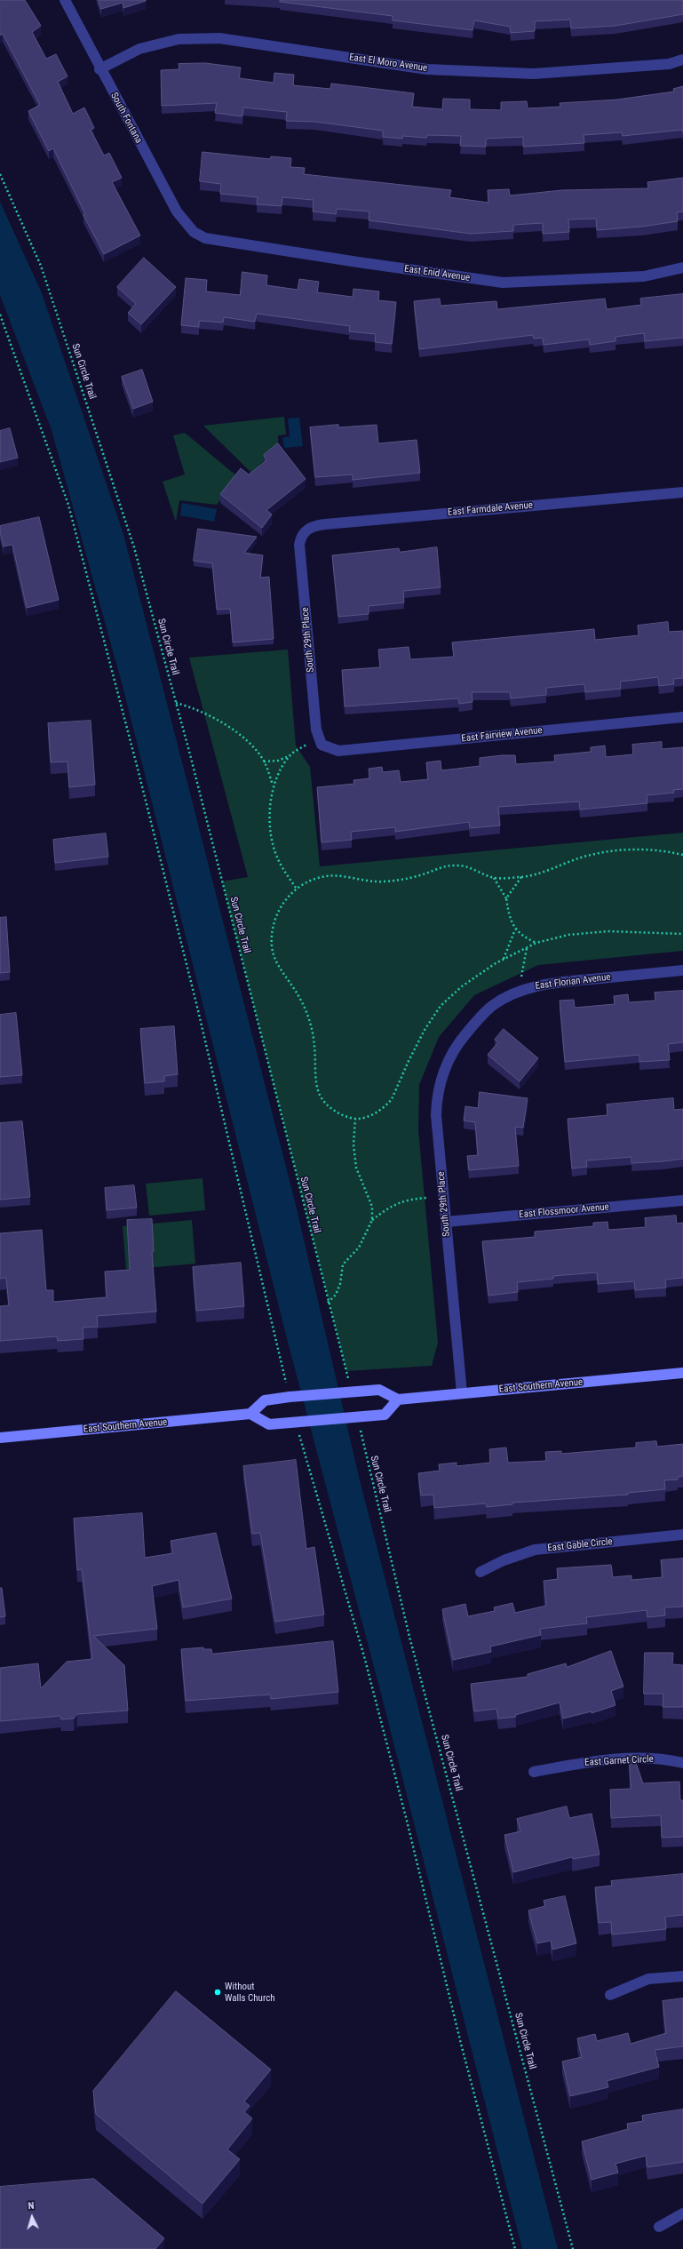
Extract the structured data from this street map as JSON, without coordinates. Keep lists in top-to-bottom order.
{
  "streets": {
    "main road": ["East Southern Avenue"],
    "street": [
      "East El Moro Avenue",
      "South Fontana",
      "East Enid Avenue",
      "East Farmdale Avenue",
      "South 29th Place",
      "East Fairview Avenue",
      "East Florian Avenue",
      "East Flossmoor Avenue",
      "East Gable Circle",
      "East Garnet Circle"
    ],
    "path": ["Sun Circle Trail"]
  },
  "crossings": [
    ["East El Moro Avenue", "South Fontana"],
    ["South Fontana", "East Enid Avenue"],
    ["East Farmdale Avenue", "South 29th Place"],
    ["South 29th Place", "East Fairview Avenue"],
    ["South 29th Place", "East Florian Avenue"],
    ["South 29th Place", "East Flossmoor Avenue"],
    ["South 29th Place", "East Southern Avenue"]
  ],
  "places": ["Without Walls Church"],
  "north": "top"
}
